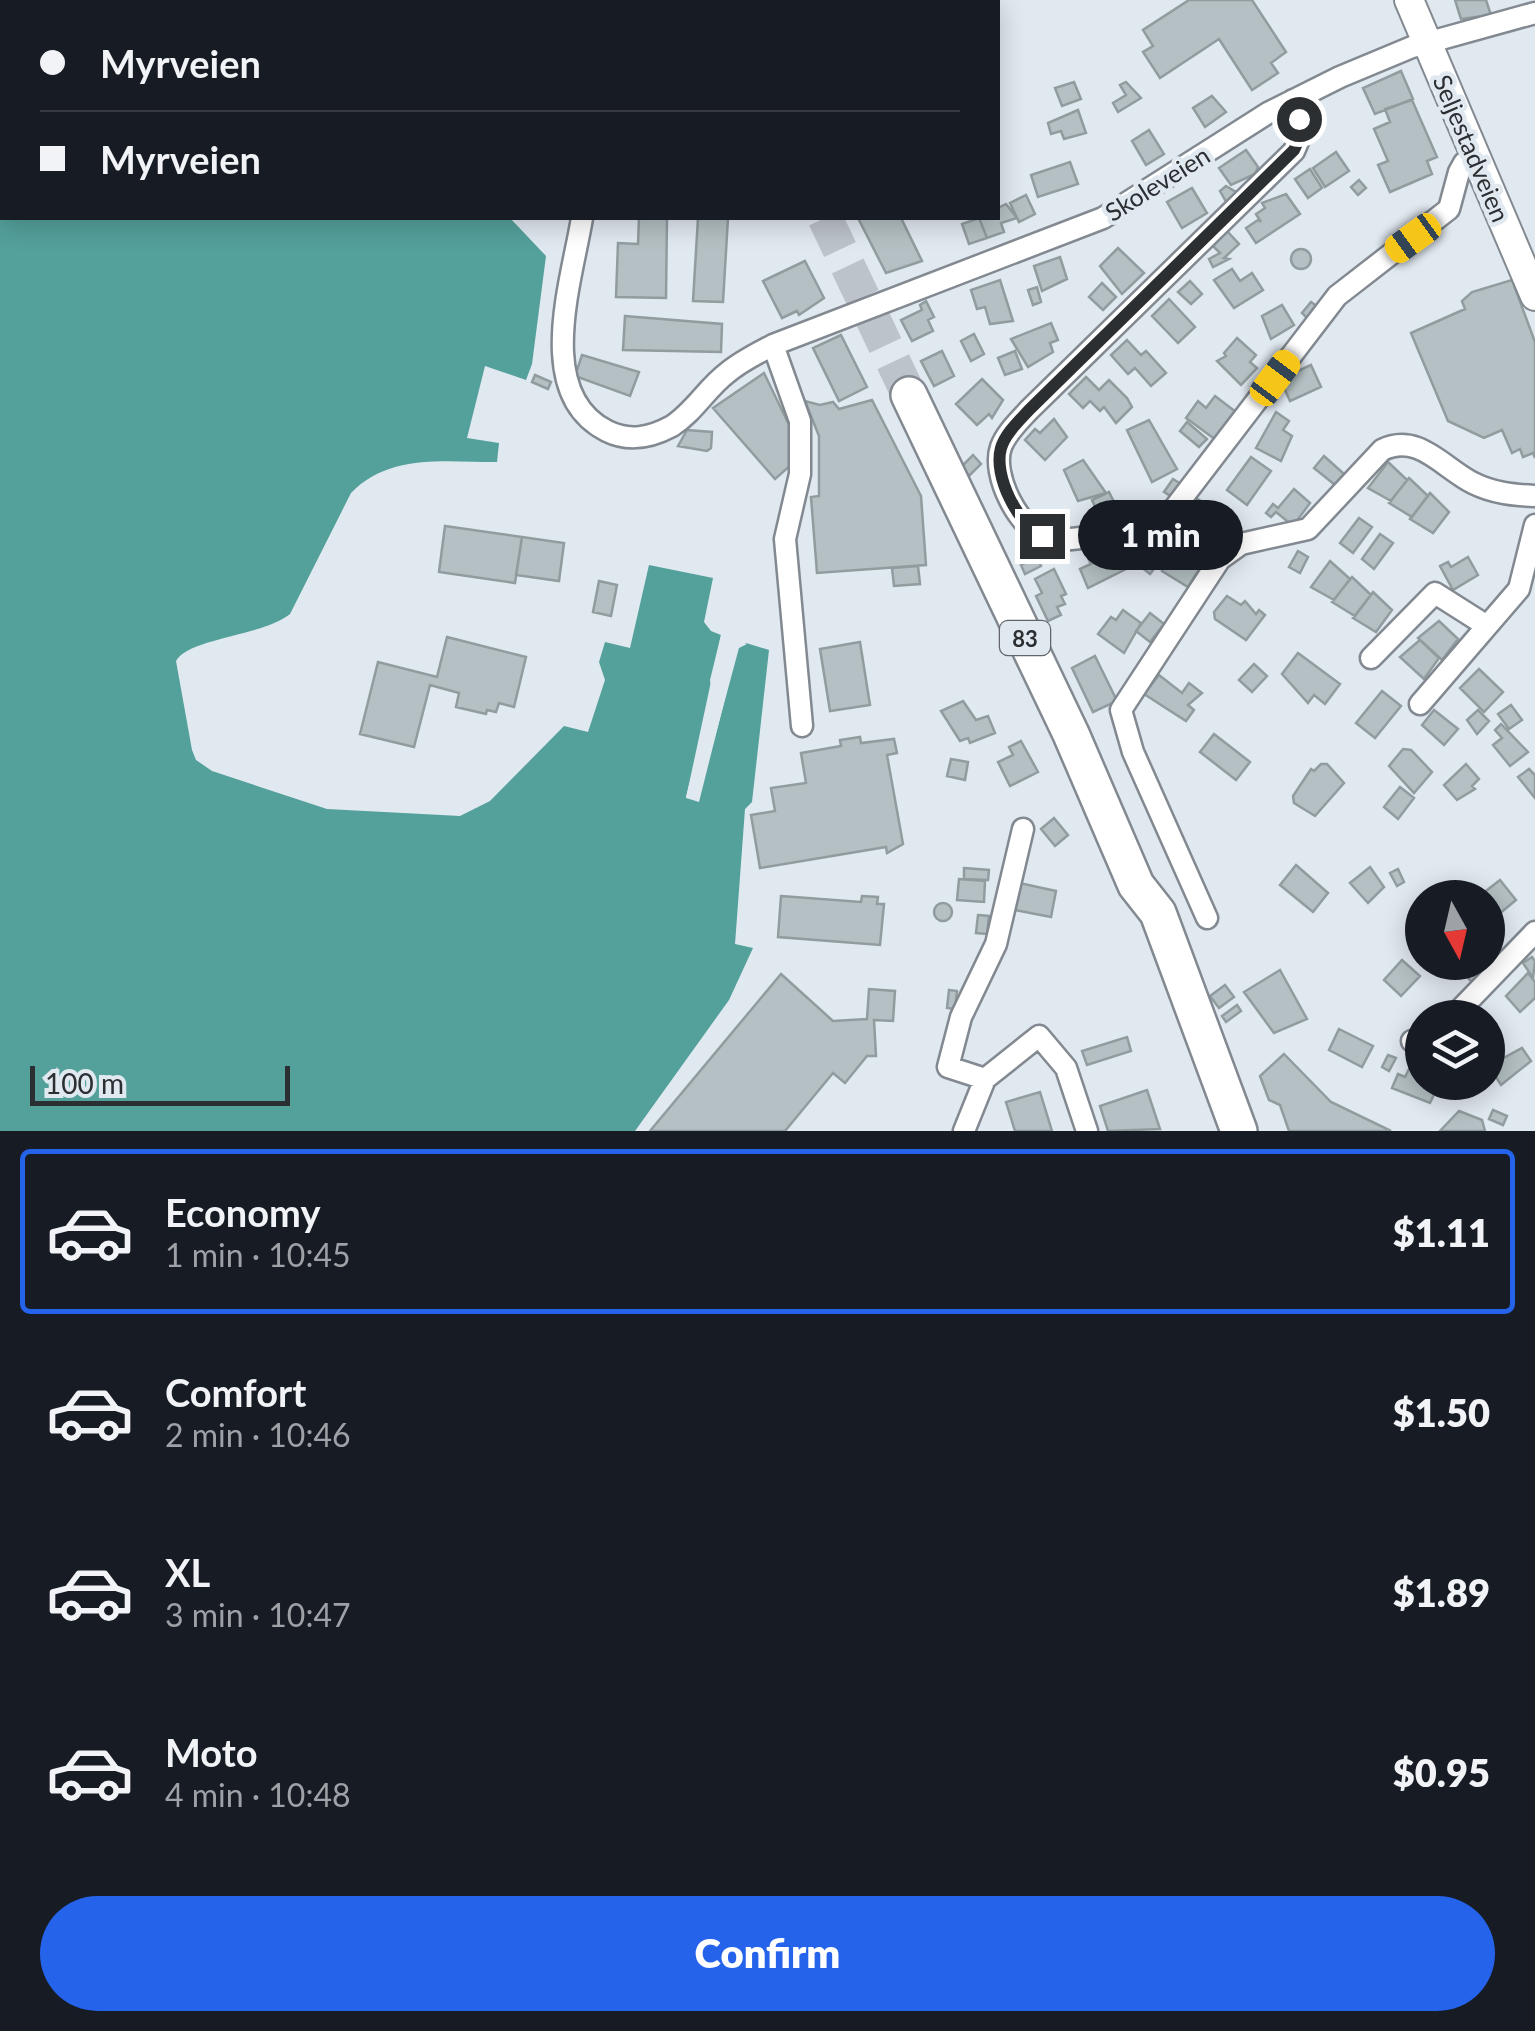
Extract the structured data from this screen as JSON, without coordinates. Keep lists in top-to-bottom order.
{
  "streets": {
    "highway": ["83"],
    "street": ["Seljestadveien", "Skoleveien"]
  },
  "crossings": [
    ["Seljestadveien", "Skoleveien"]
  ],
  "scale_bar": "100 m",
  "north": "bottom",
  "page": {
    "banner": ["Myrveien", "Myrveien"],
    "bubble": "1 min",
    "scale": "100 m",
    "list": [
      {
        "name": "Economy",
        "note": "1 min · 10:45",
        "value": "$1.11"
      },
      {
        "name": "Comfort",
        "note": "2 min · 10:46",
        "value": "$1.50"
      },
      {
        "name": "XL",
        "note": "3 min · 10:47",
        "value": "$1.89"
      },
      {
        "name": "Moto",
        "note": "4 min · 10:48",
        "value": "$0.95"
      }
    ],
    "buttons": "Confirm"
  }
}
